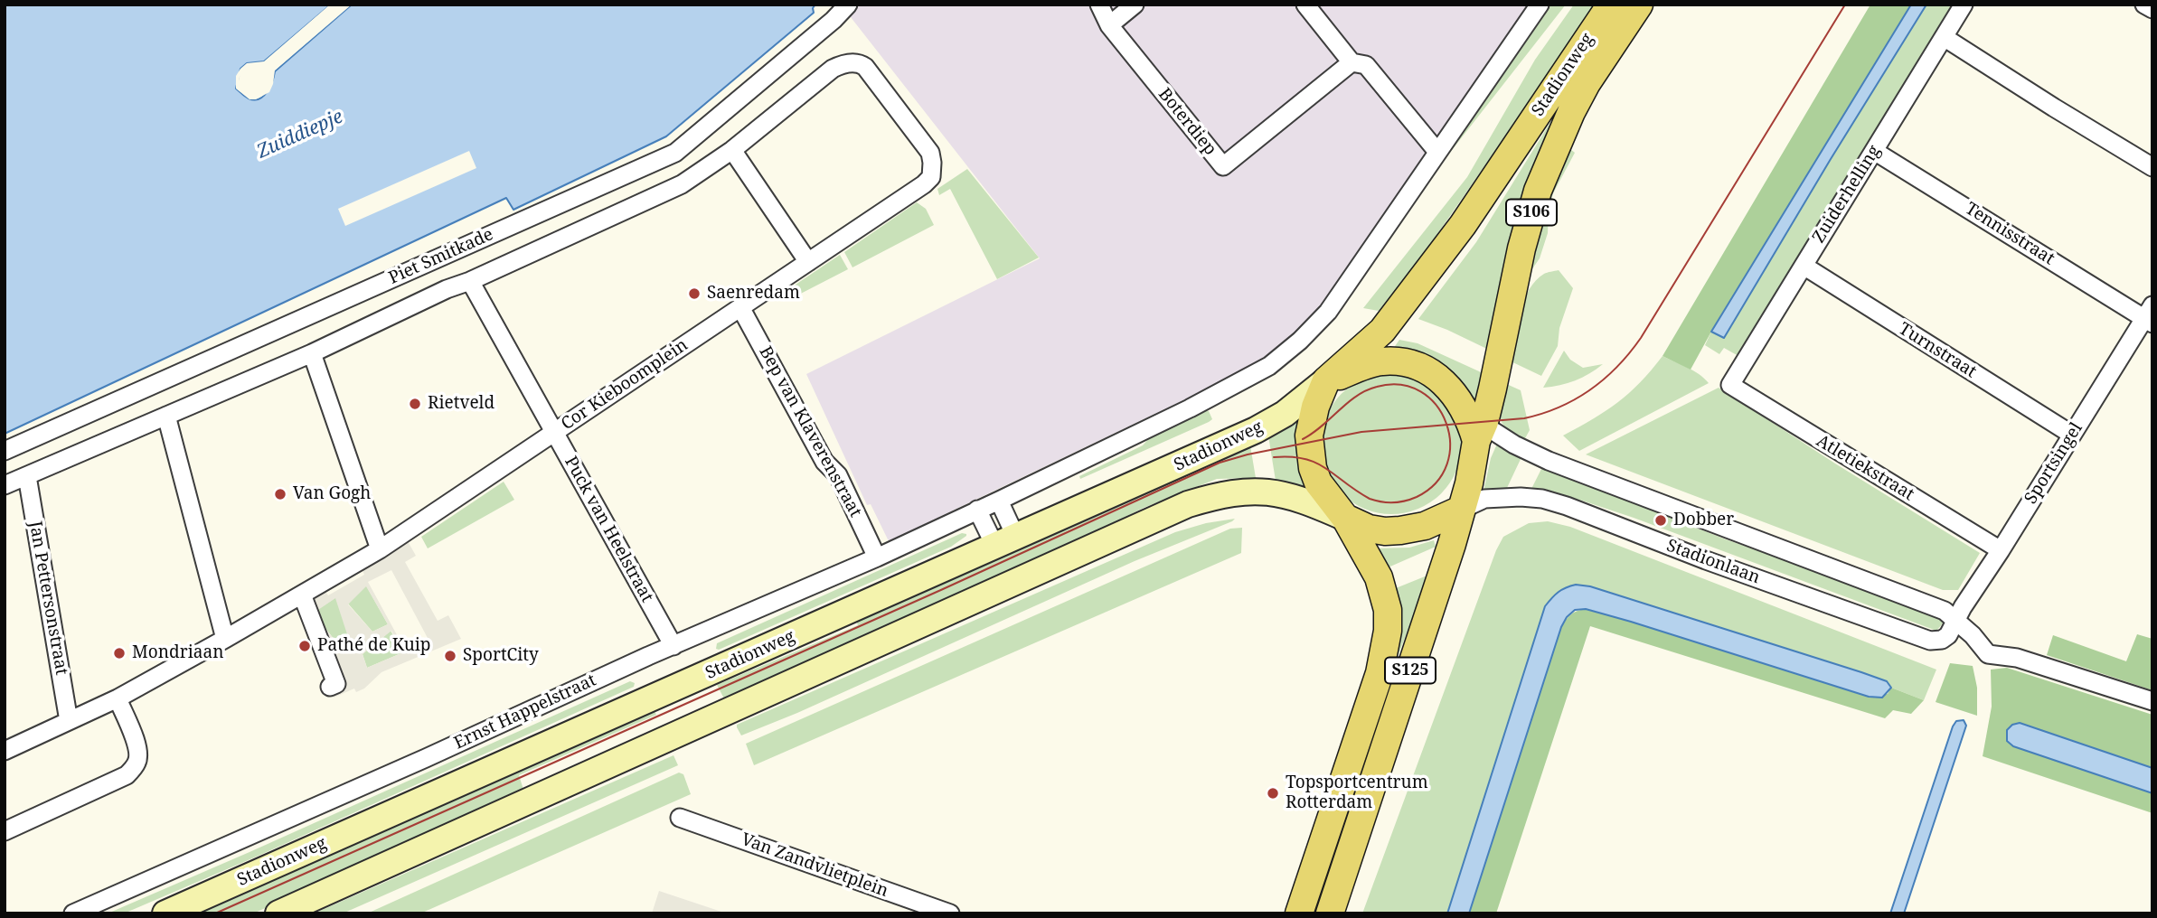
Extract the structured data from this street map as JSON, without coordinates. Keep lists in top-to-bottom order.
{
  "streets": {
    "main road": ["Stadionweg", "S106", "S125"],
    "street": [
      "Boterdiep",
      "Zuiderhelling",
      "Tennisstraat",
      "Piet Smitkade",
      "Turnstraat",
      "Cor Kieboomplein",
      "Bep van Klaverenstraat",
      "Sportsingel",
      "Atletiekstraat",
      "Puck van Heelstraat",
      "Stadionlaan",
      "Jan Pettersonstraat",
      "Ernst Happelstraat",
      "Van Zandvlietplein"
    ]
  },
  "crossings": [
    ["Stadionweg", "Stadionlaan"],
    ["Stadionweg", "S125"],
    ["Zuiderhelling", "Tennisstraat"],
    ["Zuiderhelling", "Turnstraat"],
    ["Zuiderhelling", "Atletiekstraat"],
    ["Tennisstraat", "Sportsingel"],
    ["Piet Smitkade", "Cor Kieboomplein"],
    ["Piet Smitkade", "Puck van Heelstraat"],
    ["Piet Smitkade", "Jan Pettersonstraat"],
    ["Turnstraat", "Sportsingel"],
    ["Cor Kieboomplein", "Bep van Klaverenstraat"],
    ["Cor Kieboomplein", "Puck van Heelstraat"],
    ["Cor Kieboomplein", "Jan Pettersonstraat"],
    ["Bep van Klaverenstraat", "Ernst Happelstraat"],
    ["Sportsingel", "Atletiekstraat"],
    ["Sportsingel", "Stadionlaan"],
    ["Puck van Heelstraat", "Ernst Happelstraat"],
    ["Stadionlaan", "S125"]
  ],
  "water": ["Zuiddiepje"],
  "places": [
    "Saenredam",
    "Rietveld",
    "Van Gogh",
    "Dobber",
    "Pathé de Kuip",
    "Mondriaan",
    "SportCity",
    "Topsportcentrum Rotterdam"
  ]
}
